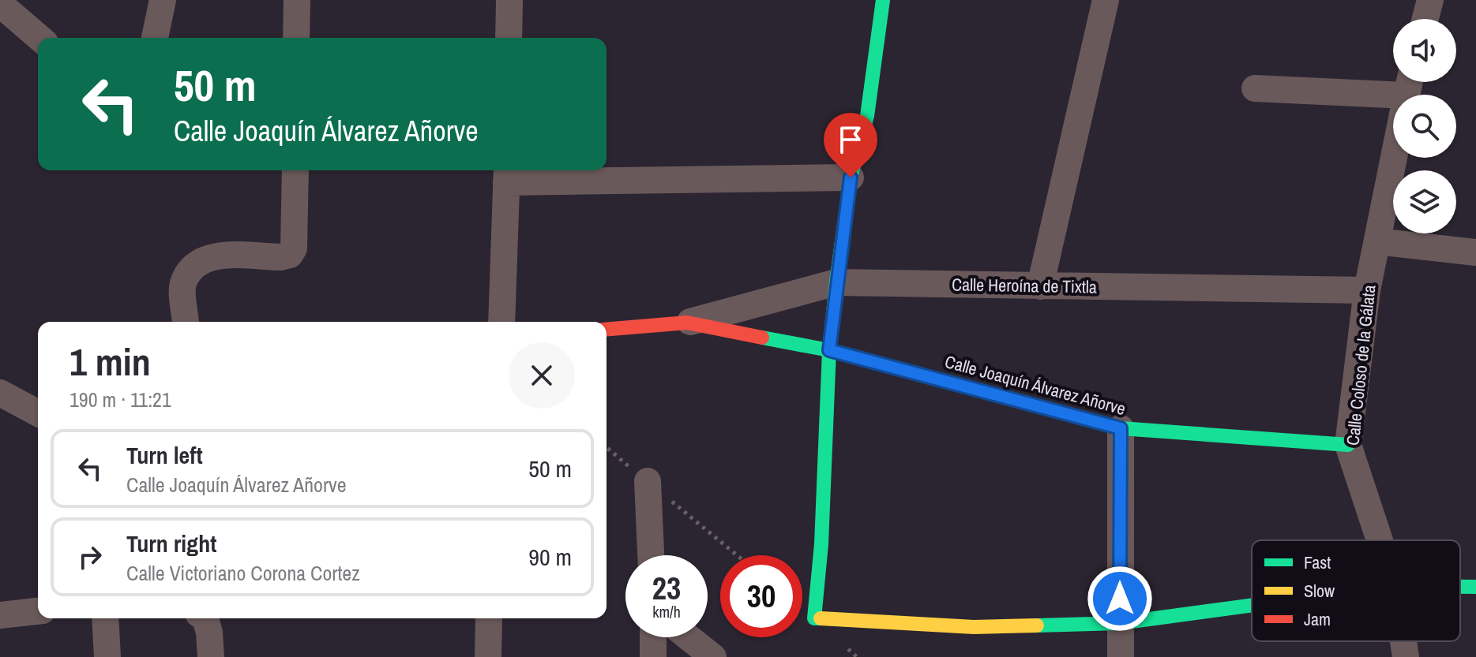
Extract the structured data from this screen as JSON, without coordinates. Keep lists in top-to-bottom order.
{
  "streets": {
    "street": ["Calle Heroína de Tixtla", "Calle Coloso de la Gálata", "Calle Joaquín Álvarez Añorve"]
  },
  "crossings": [
    ["Calle Heroína de Tixtla", "Calle Coloso de la Gálata"],
    ["Calle Heroína de Tixtla", "Calle Joaquín Álvarez Añorve"],
    ["Calle Coloso de la Gálata", "Calle Joaquín Álvarez Añorve"]
  ],
  "legend": ["Fast", "Slow", "Jam"],
  "page": {
    "turn": ["50 m", "Calle Joaquín Álvarez Añorve"],
    "heading": ["1 min", "190 m · 11:21"],
    "list": [
      {
        "name": "Turn left",
        "note": "Calle Joaquín Álvarez Añorve",
        "value": "50 m"
      },
      {
        "name": "Turn right",
        "note": "Calle Victoriano Corona Cortez",
        "value": "90 m"
      }
    ],
    "speed": "23 km/h",
    "limit": "30"
  }
}
